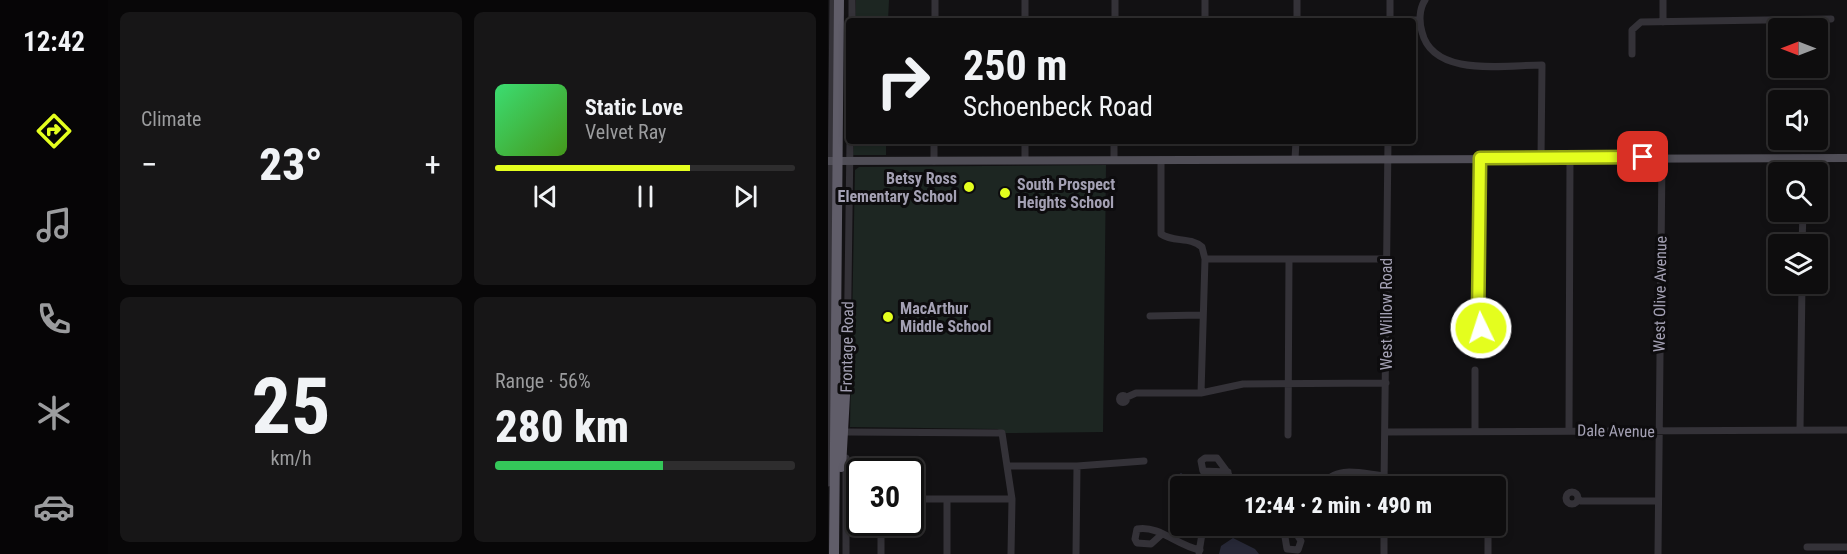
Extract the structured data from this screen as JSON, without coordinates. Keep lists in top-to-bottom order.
{
  "streets": {
    "street": [
      "West Olive Avenue",
      "West Willow Road",
      "Frontage Road",
      "Dale Avenue"
    ]
  },
  "crossings": [
    ["West Olive Avenue", "Dale Avenue"],
    ["West Willow Road", "Dale Avenue"]
  ],
  "places": ["Betsy Ross Elementary School", "South Prospect Heights School", "MacArthur Middle School"],
  "north": "left",
  "page": {
    "tabs": "12:42",
    "tile": [
      "Climate",
      ["25", "km/h"],
      ["Range · 56%", "280 km"]
    ],
    "turn": ["250 m", "Schoenbeck Road"],
    "song": ["Static Love", "Velvet Ray"],
    "heat": ["−", "23°", "+"],
    "limit": "30",
    "trip": "12:44 · 2 min · 490 m"
  }
}
